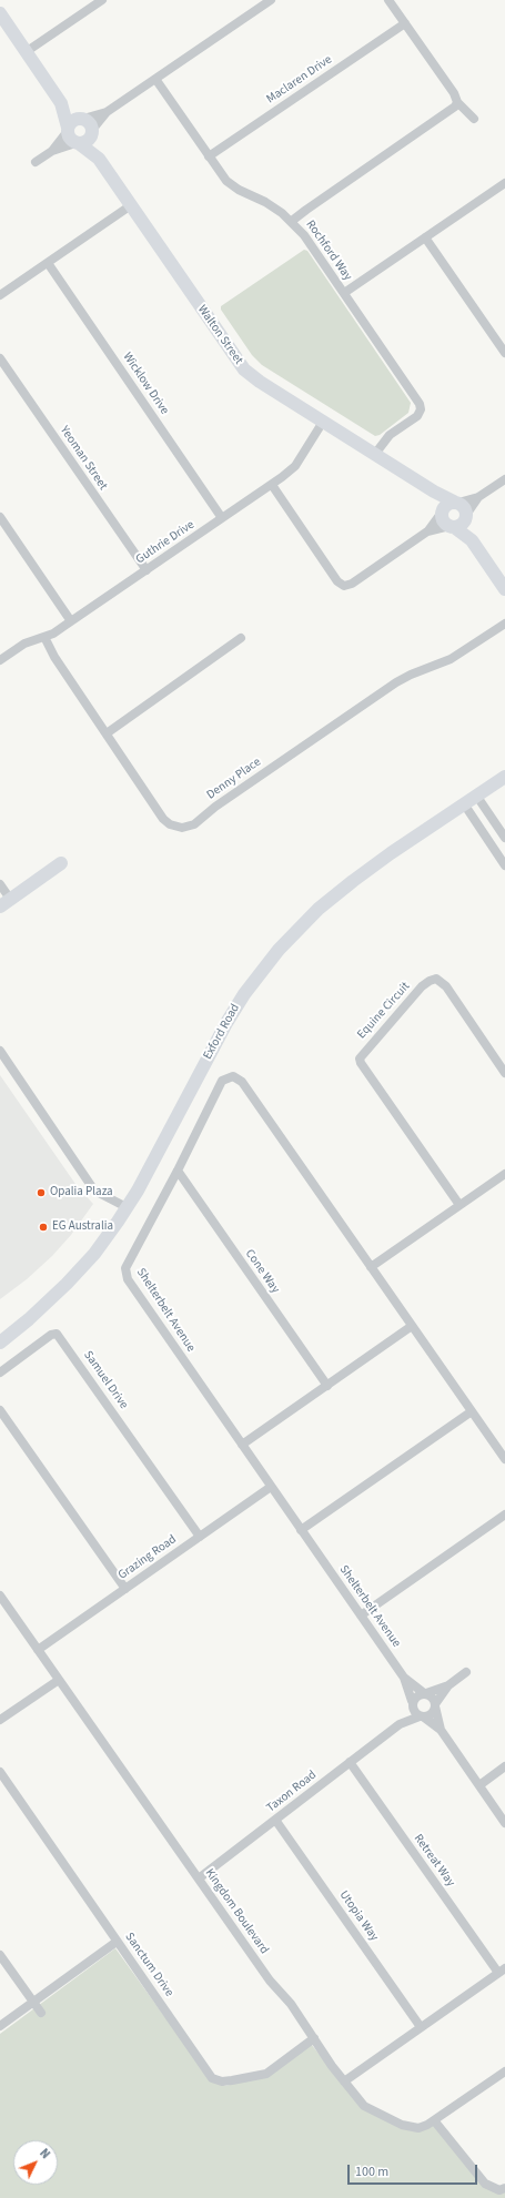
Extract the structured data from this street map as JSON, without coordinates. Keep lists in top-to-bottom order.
{
  "streets": {
    "street": [
      "Maclaren Drive",
      "Rochford Way",
      "Walton Street",
      "Wicklow Drive",
      "Yeoman Street",
      "Guthrie Drive",
      "Denny Place",
      "Equine Circuit",
      "Exford Road",
      "Cone Way",
      "Shelterbelt Avenue",
      "Samuel Drive",
      "Grazing Road",
      "Taxon Road",
      "Retreat Way",
      "Kingdom Boulevard",
      "Utopia Way",
      "Sanctum Drive"
    ]
  },
  "crossings": [
    ["Maclaren Drive", "Rochford Way"],
    ["Rochford Way", "Walton Street"],
    ["Walton Street", "Guthrie Drive"],
    ["Wicklow Drive", "Guthrie Drive"],
    ["Yeoman Street", "Guthrie Drive"],
    ["Guthrie Drive", "Denny Place"],
    ["Cone Way", "Shelterbelt Avenue"],
    ["Shelterbelt Avenue", "Grazing Road"],
    ["Samuel Drive", "Grazing Road"],
    ["Grazing Road", "Kingdom Boulevard"],
    ["Taxon Road", "Retreat Way"],
    ["Taxon Road", "Kingdom Boulevard"],
    ["Taxon Road", "Utopia Way"],
    ["Kingdom Boulevard", "Sanctum Drive"]
  ],
  "places": ["Opalia Plaza", "EG Australia"],
  "scale_bar": "100 m",
  "north": "top right"
}
